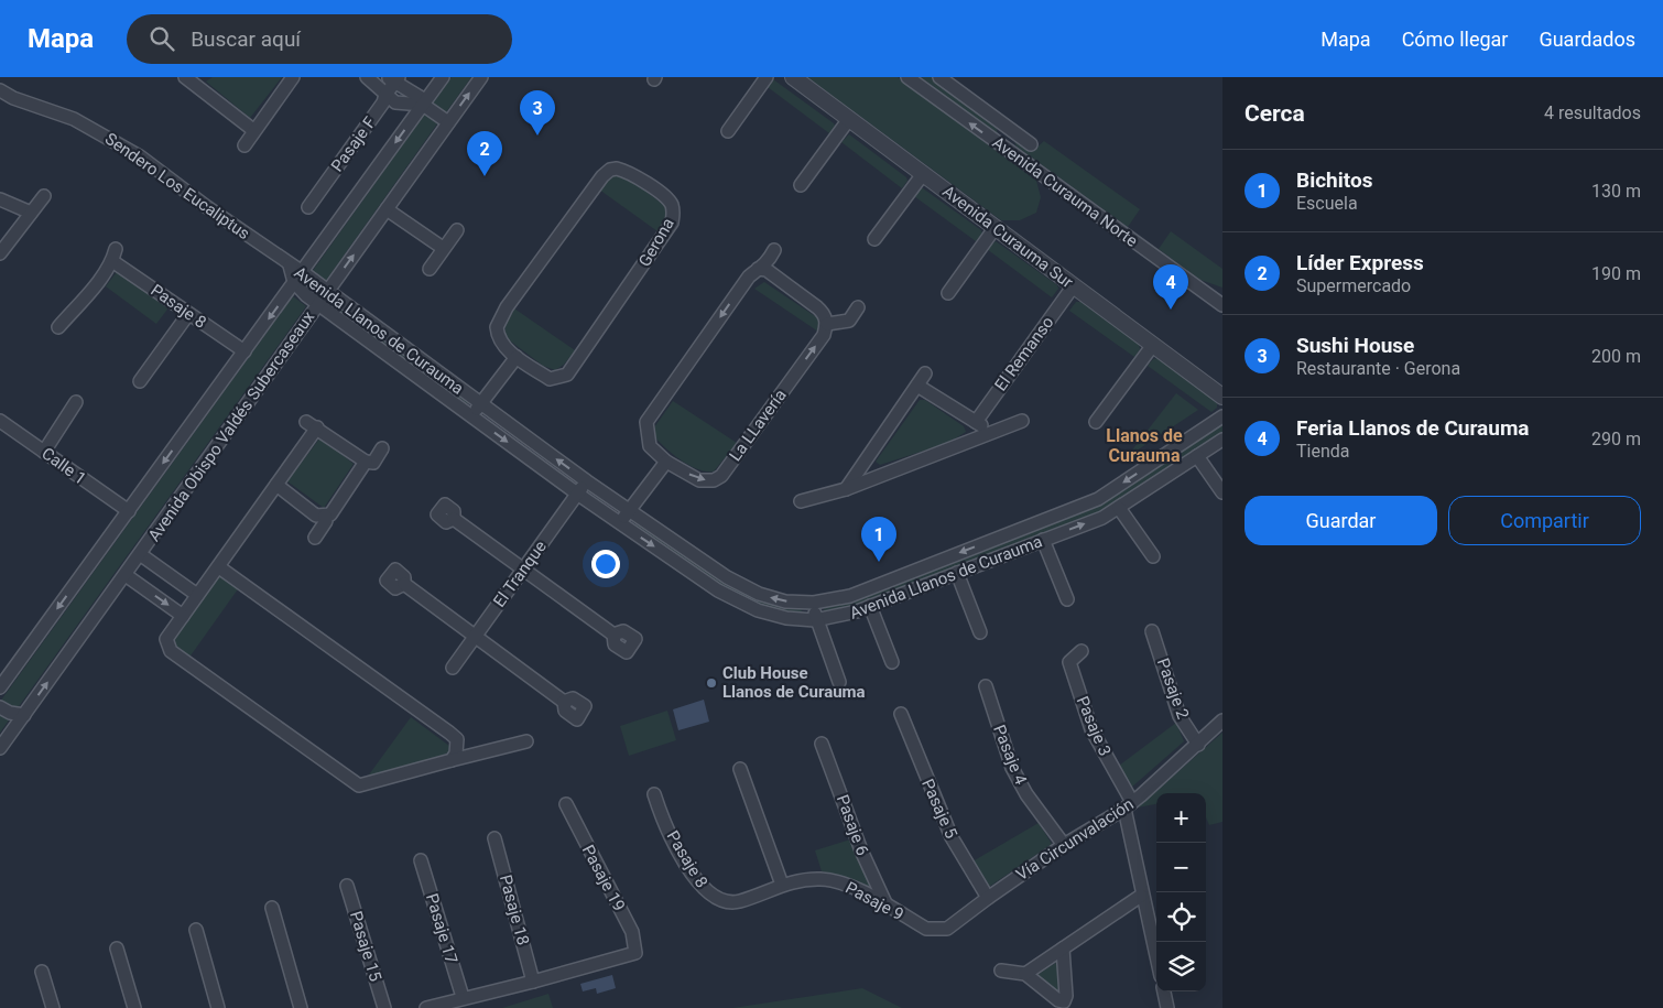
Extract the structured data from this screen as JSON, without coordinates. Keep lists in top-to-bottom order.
{
  "streets": {
    "street": [
      "Pasaje F",
      "Sendero Los Eucaliptus",
      "Avenida Curauma Norte",
      "Avenida Curauma Sur",
      "Gerona",
      "Pasaje 8",
      "Avenida Llanos de Curauma",
      "El Remanso",
      "La LLavería",
      "Avenida Obispo Valdés Subercaseaux",
      "Calle 1",
      "El Tranque",
      "Pasaje 2",
      "Pasaje 3",
      "Pasaje 4",
      "Pasaje 5",
      "Pasaje 6",
      "Vía Circunvalación",
      "Pasaje 19",
      "Pasaje 9",
      "Pasaje 18",
      "Pasaje 17",
      "Pasaje 15"
    ]
  },
  "crossings": [
    ["Sendero Los Eucaliptus", "Avenida Llanos de Curauma"],
    ["Avenida Curauma Sur", "El Remanso"],
    ["Pasaje 8", "Avenida Obispo Valdés Subercaseaux"],
    ["Pasaje 8", "Pasaje 9"],
    ["Avenida Llanos de Curauma", "Avenida Obispo Valdés Subercaseaux"],
    ["Avenida Llanos de Curauma", "El Tranque"],
    ["Avenida Obispo Valdés Subercaseaux", "Calle 1"],
    ["Pasaje 2", "Vía Circunvalación"],
    ["Pasaje 3", "Vía Circunvalación"],
    ["Pasaje 4", "Vía Circunvalación"],
    ["Pasaje 5", "Vía Circunvalación"],
    ["Pasaje 6", "Pasaje 9"],
    ["Vía Circunvalación", "Pasaje 9"],
    ["Pasaje 19", "Pasaje 18"]
  ],
  "districts": ["Llanos de Curauma"],
  "places": ["Club House Llanos de Curauma"],
  "page": {
    "header": "Mapa",
    "search": "Buscar aquí",
    "nav": ["Mapa", "Cómo llegar", "Guardados"],
    "heading": ["Cerca", "4 resultados"],
    "pins": [
      "3",
      "2",
      "4",
      "1"
    ],
    "list": [
      {
        "mark": "1",
        "name": "Bichitos",
        "note": "Escuela",
        "value": "130 m"
      },
      {
        "mark": "2",
        "name": "Líder Express",
        "note": "Supermercado",
        "value": "190 m"
      },
      {
        "mark": "3",
        "name": "Sushi House",
        "note": "Restaurante · Gerona",
        "value": "200 m"
      },
      {
        "mark": "4",
        "name": "Feria Llanos de Curauma",
        "note": "Tienda",
        "value": "290 m"
      }
    ],
    "buttons": ["Guardar", "Compartir"],
    "map_buttons": ["+", "−"]
  }
}
